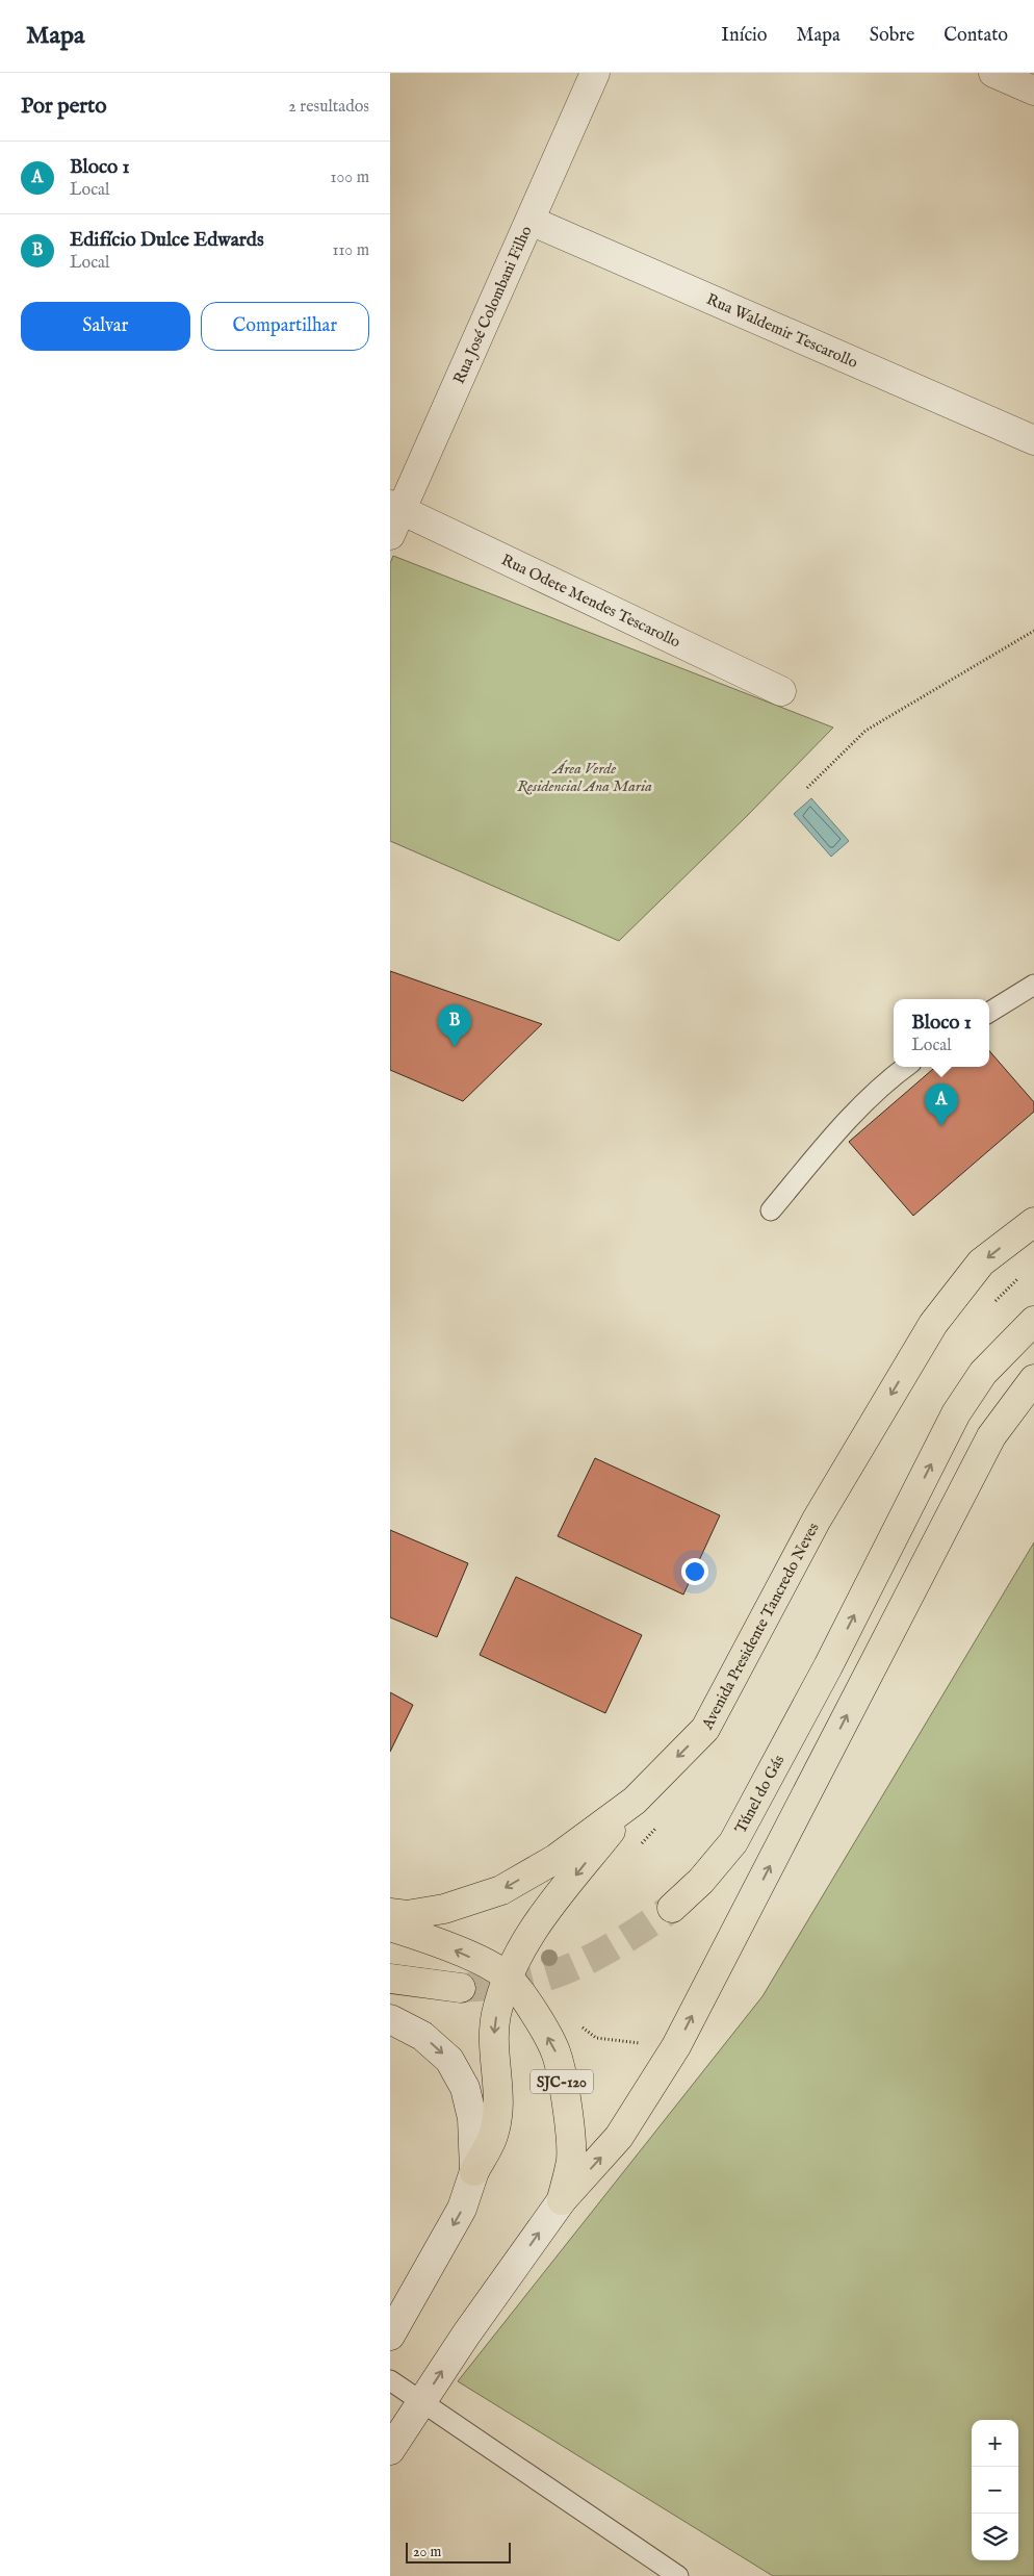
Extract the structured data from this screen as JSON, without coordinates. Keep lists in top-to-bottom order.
{
  "streets": {
    "main road": ["Avenida Presidente Tancredo Neves", "Túnel do Gás", "SJC-120"],
    "street": ["Rua José Colombani Filho", "Rua Waldemir Tescarollo", "Rua Odete Mendes Tescarollo"]
  },
  "crossings": [
    ["Rua José Colombani Filho", "Rua Waldemir Tescarollo"],
    ["Rua José Colombani Filho", "Rua Odete Mendes Tescarollo"]
  ],
  "parks": ["Área Verde Residencial Ana Maria"],
  "scale_bar": "20 m",
  "page": {
    "header": "Mapa",
    "nav": [
      "Início",
      "Mapa",
      "Sobre",
      "Contato"
    ],
    "heading": ["Por perto", "2 resultados"],
    "list": [
      {
        "mark": "A",
        "name": "Bloco 1",
        "note": "Local",
        "value": "100 m"
      },
      {
        "mark": "B",
        "name": "Edifício Dulce Edwards",
        "note": "Local",
        "value": "110 m"
      }
    ],
    "buttons": ["Salvar", "Compartilhar"],
    "popup": ["Bloco 1", "Local"],
    "pins": ["B", "A"],
    "map_buttons": ["+", "−"],
    "scale": "20 m"
  }
}
